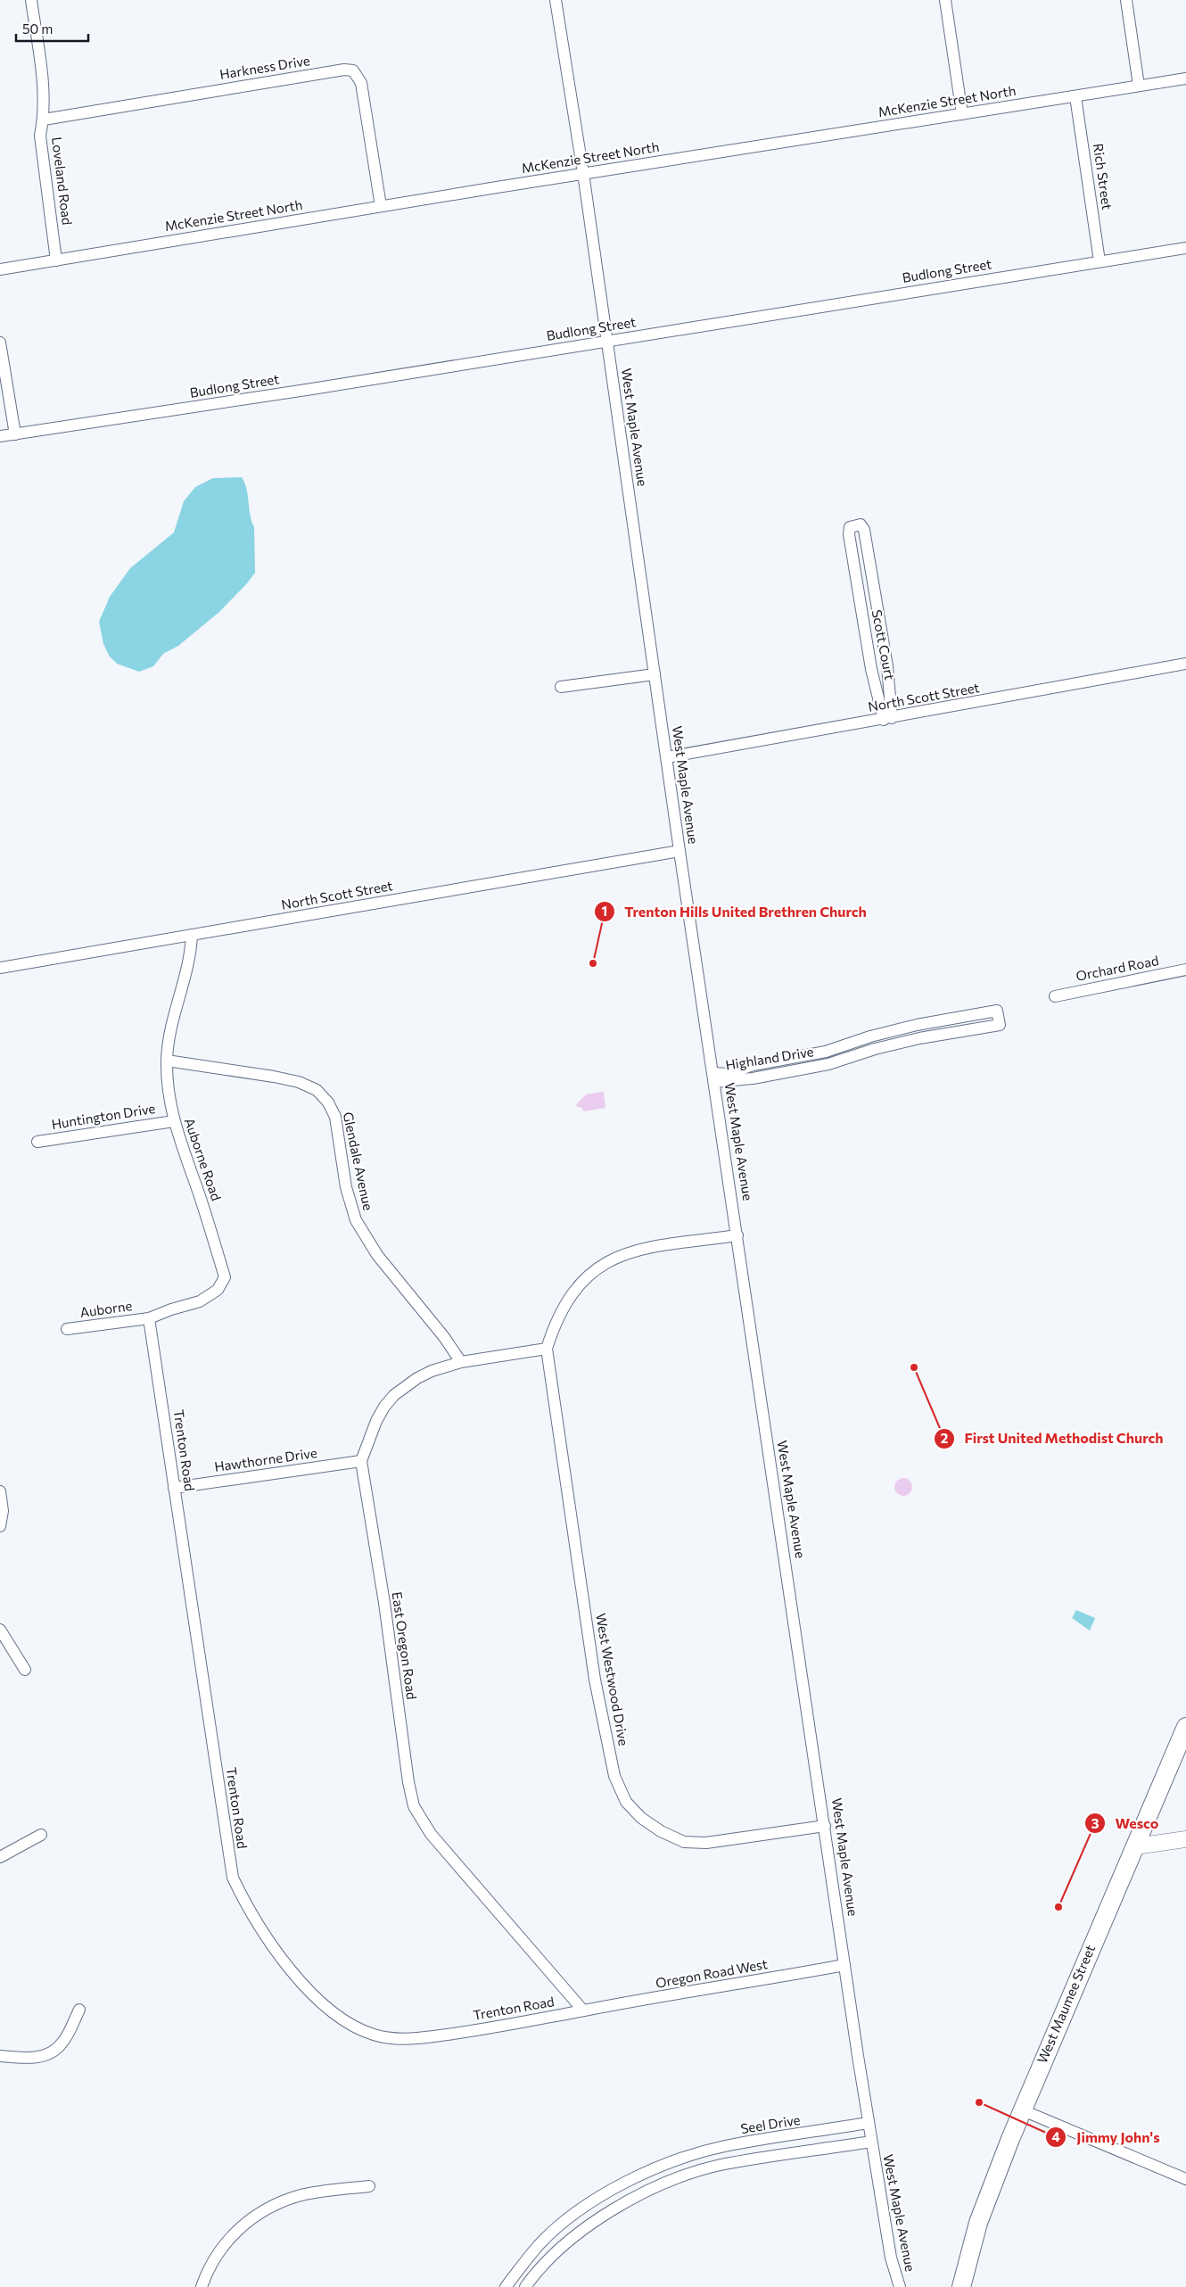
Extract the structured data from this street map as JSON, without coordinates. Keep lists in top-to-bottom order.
{
  "streets": {
    "main road": ["West Maumee Street"],
    "street": [
      "Harkness Drive",
      "McKenzie Street North",
      "Rich Street",
      "Loveland Road",
      "Budlong Street",
      "West Maple Avenue",
      "Scott Court",
      "North Scott Street",
      "Orchard Road",
      "Highland Drive",
      "Huntington Drive",
      "Auborne Road",
      "Glendale Avenue",
      "Auborne",
      "Trenton Road",
      "Hawthorne Drive",
      "East Oregon Road",
      "West Westwood Drive",
      "Oregon Road West",
      "Seel Drive"
    ]
  },
  "crossings": [
    ["Harkness Drive", "McKenzie Street North"],
    ["Harkness Drive", "Loveland Road"],
    ["McKenzie Street North", "Rich Street"],
    ["McKenzie Street North", "Loveland Road"],
    ["McKenzie Street North", "West Maple Avenue"],
    ["Rich Street", "Budlong Street"],
    ["Budlong Street", "West Maple Avenue"],
    ["West Maple Avenue", "North Scott Street"],
    ["West Maple Avenue", "Highland Drive"],
    ["West Maple Avenue", "West Westwood Drive"],
    ["West Maple Avenue", "Oregon Road West"],
    ["West Maple Avenue", "Seel Drive"],
    ["Scott Court", "North Scott Street"],
    ["North Scott Street", "Auborne Road"],
    ["Huntington Drive", "Auborne Road"],
    ["Auborne Road", "Glendale Avenue"],
    ["Auborne Road", "Auborne"],
    ["Auborne Road", "Trenton Road"],
    ["Glendale Avenue", "East Oregon Road"],
    ["Auborne", "Trenton Road"],
    ["Trenton Road", "Hawthorne Drive"],
    ["Trenton Road", "East Oregon Road"],
    ["Trenton Road", "Oregon Road West"],
    ["Hawthorne Drive", "East Oregon Road"],
    ["East Oregon Road", "West Westwood Drive"],
    ["East Oregon Road", "Oregon Road West"]
  ],
  "places": [
    "Trenton Hills United Brethren Church",
    "First United Methodist Church",
    "Wesco",
    "Jimmy John's"
  ],
  "scale_bar": "50 m"
}
